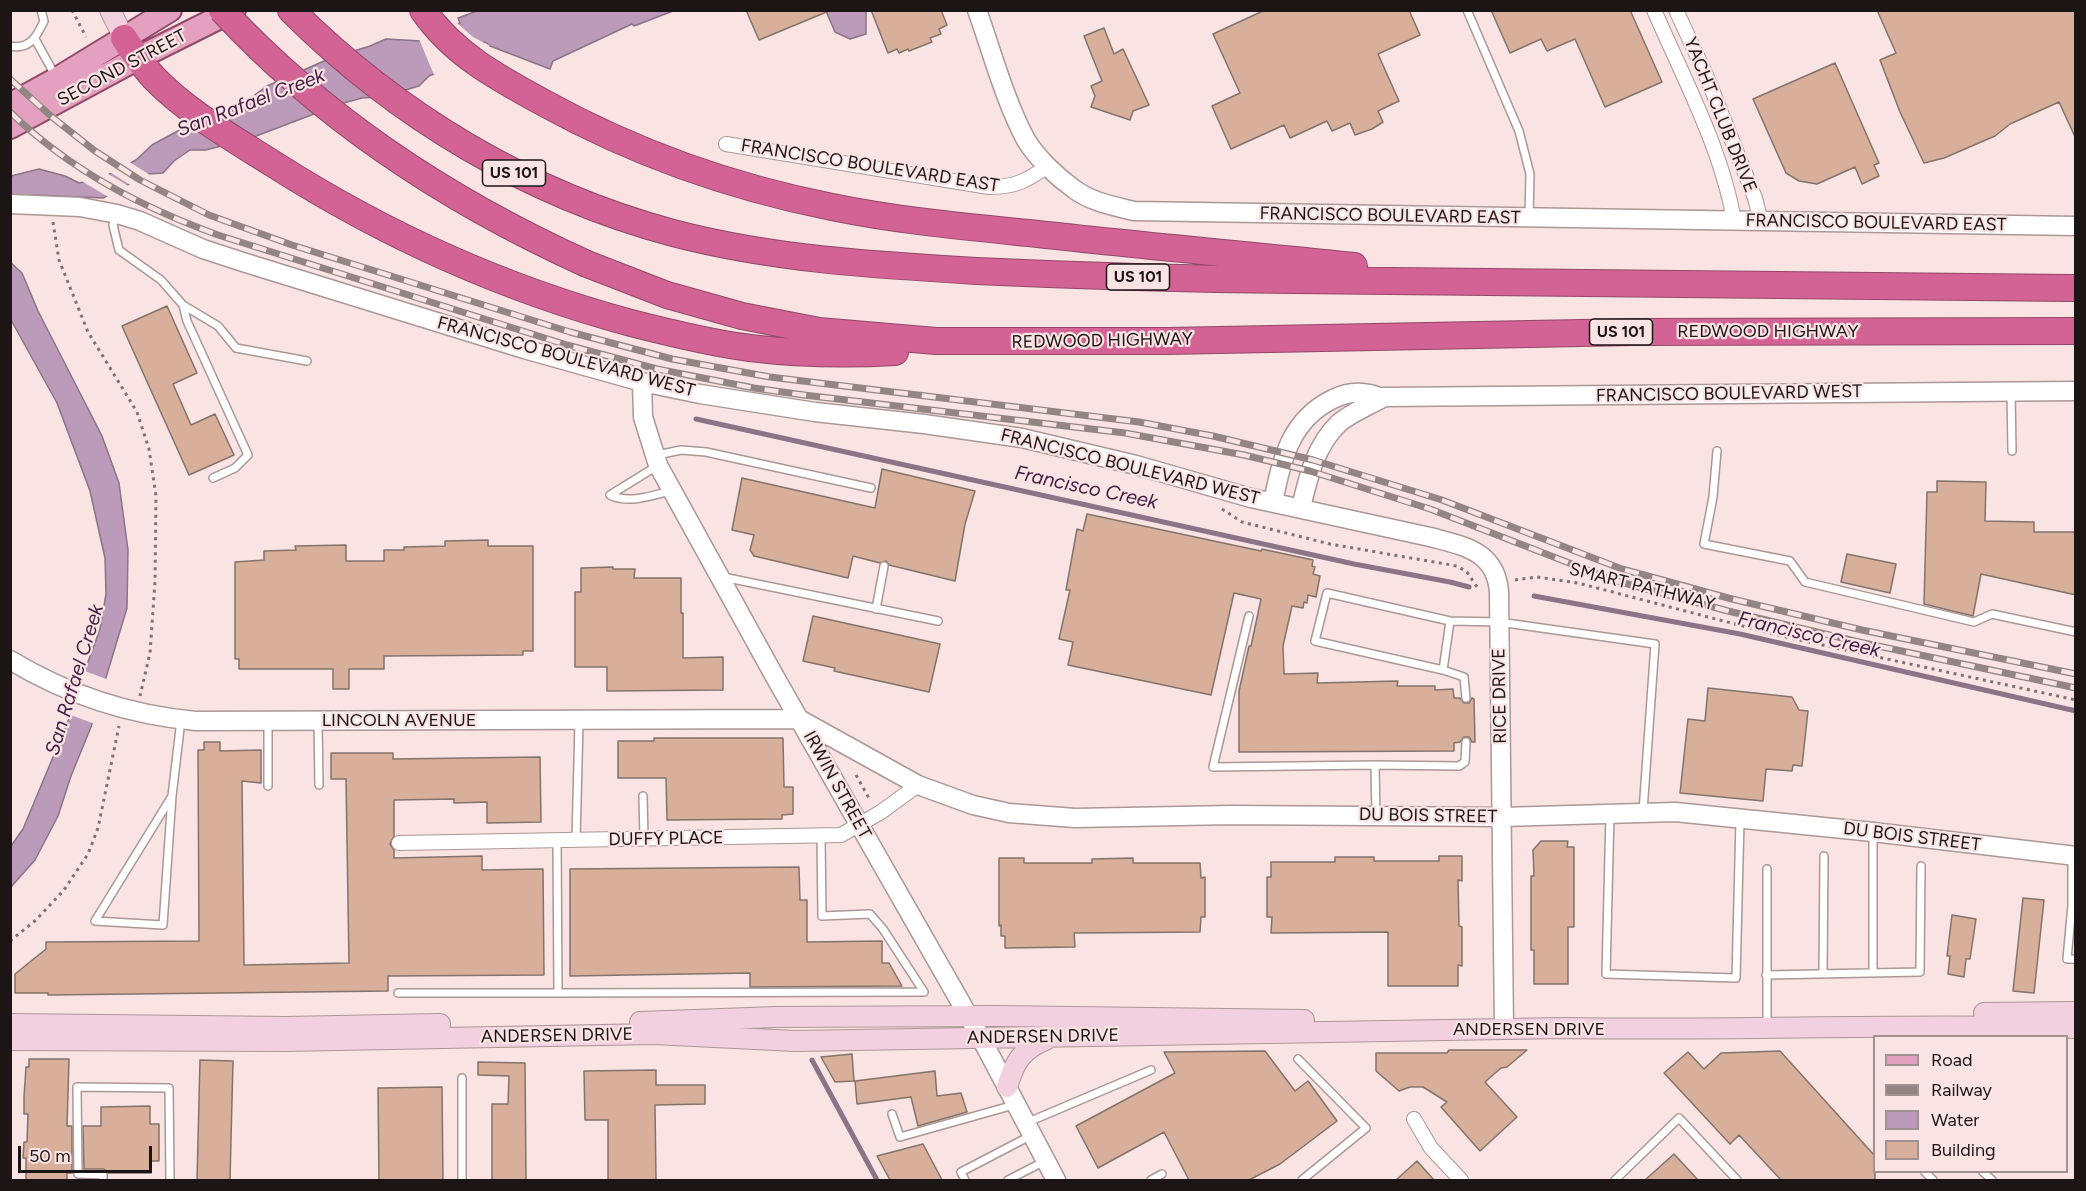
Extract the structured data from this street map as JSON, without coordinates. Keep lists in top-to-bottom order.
{
  "streets": {
    "highway": ["US 101", "REDWOOD HIGHWAY"],
    "main road": ["SECOND STREET", "ANDERSEN DRIVE"],
    "street": [
      "YACHT CLUB DRIVE",
      "FRANCISCO BOULEVARD EAST",
      "FRANCISCO BOULEVARD WEST",
      "RICE DRIVE",
      "LINCOLN AVENUE",
      "IRWIN STREET",
      "DU BOIS STREET",
      "DUFFY PLACE"
    ],
    "path": ["SMART PATHWAY"]
  },
  "crossings": [
    ["YACHT CLUB DRIVE", "FRANCISCO BOULEVARD EAST"],
    ["FRANCISCO BOULEVARD WEST", "RICE DRIVE"],
    ["FRANCISCO BOULEVARD WEST", "IRWIN STREET"],
    ["RICE DRIVE", "DU BOIS STREET"],
    ["RICE DRIVE", "ANDERSEN DRIVE"],
    ["LINCOLN AVENUE", "IRWIN STREET"],
    ["LINCOLN AVENUE", "DU BOIS STREET"],
    ["IRWIN STREET", "DU BOIS STREET"],
    ["IRWIN STREET", "DUFFY PLACE"],
    ["IRWIN STREET", "ANDERSEN DRIVE"],
    ["DU BOIS STREET", "DUFFY PLACE"]
  ],
  "water": ["San Rafael Creek", "Francisco Creek"],
  "legend": [
    "Road",
    "Railway",
    "Water",
    "Building"
  ],
  "scale_bar": "50 m"
}
